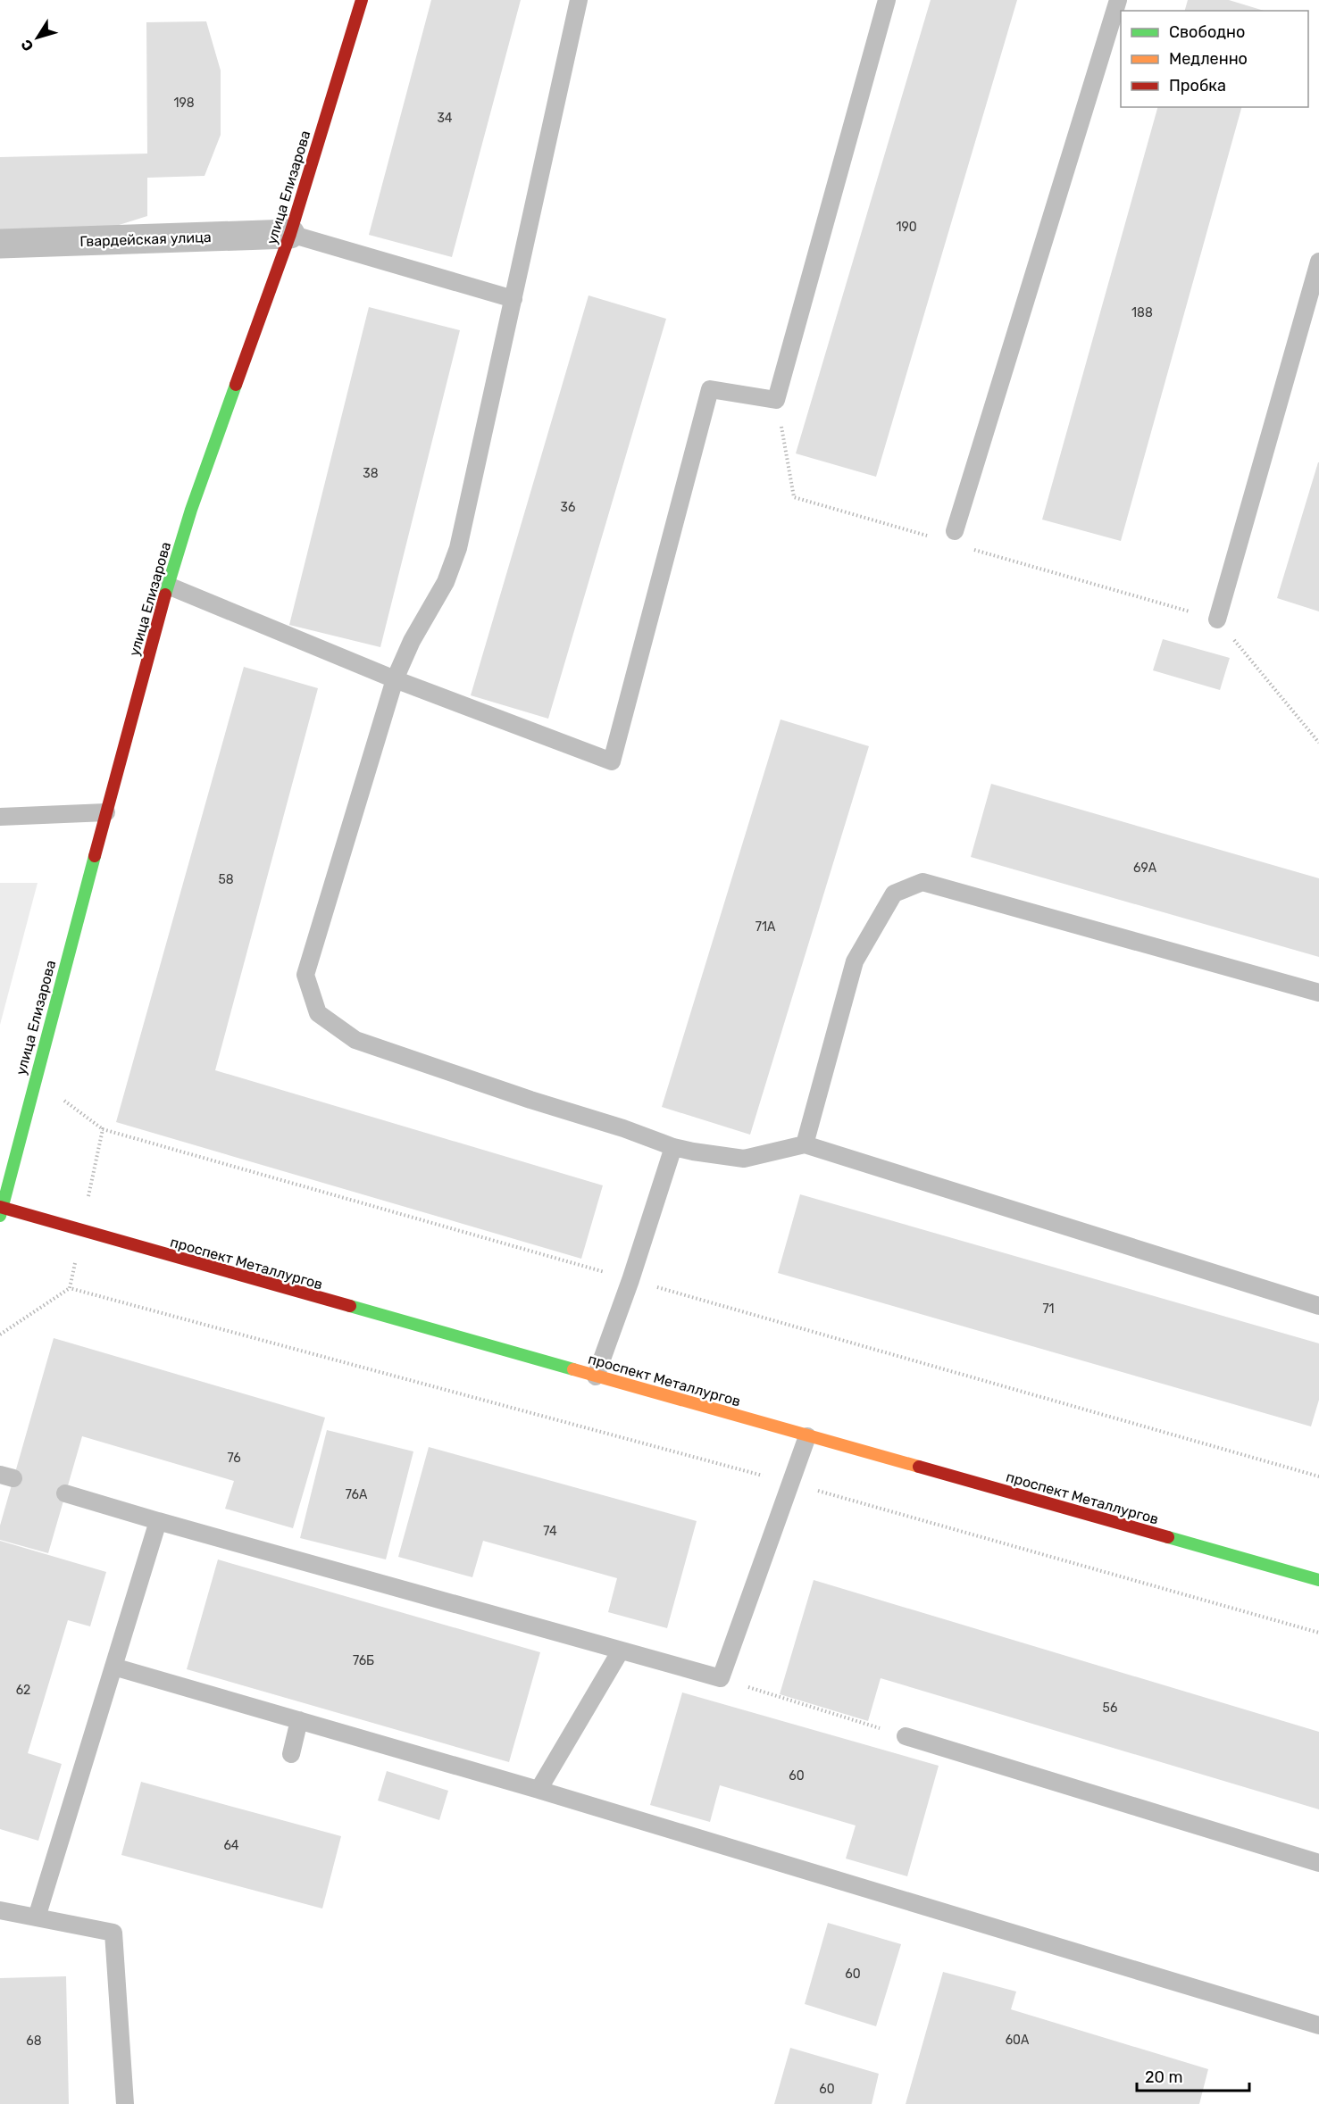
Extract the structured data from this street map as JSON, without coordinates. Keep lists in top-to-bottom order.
{
  "streets": {
    "street": ["улица Елизарова", "Гвардейская улица", "проспект Металлургов"]
  },
  "crossings": [
    ["улица Елизарова", "Гвардейская улица"],
    ["улица Елизарова", "проспект Металлургов"]
  ],
  "house_numbers": [
    "198",
    "34",
    "190",
    "188",
    "38",
    "36",
    "69А",
    "58",
    "71А",
    "71",
    "76",
    "76А",
    "74",
    "76Б",
    "62",
    "56",
    "60",
    "64",
    "60",
    "60А",
    "68",
    "60"
  ],
  "legend": ["Свободно", "Медленно", "Пробка"],
  "scale_bar": "20 m",
  "north": "bottom left"
}
